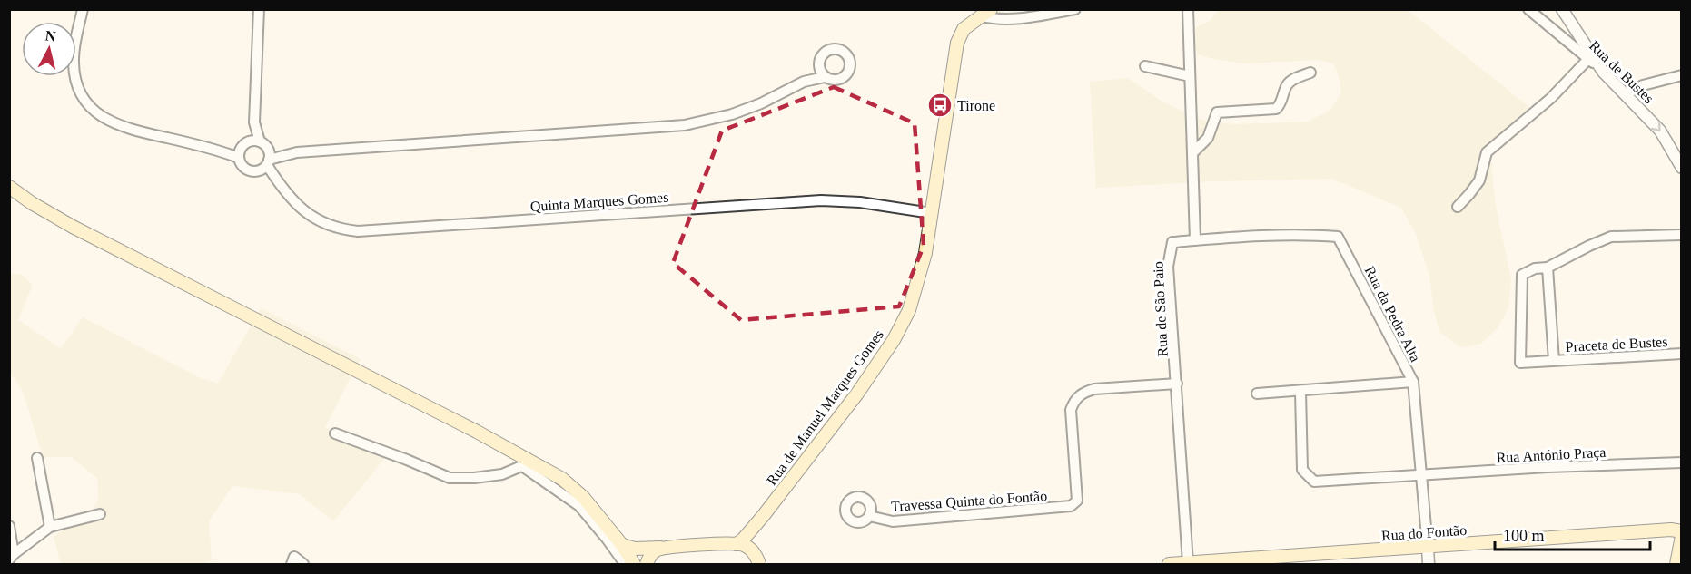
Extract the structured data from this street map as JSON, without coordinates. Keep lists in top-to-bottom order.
{
  "streets": {
    "main road": ["Rua de Manuel Marques Gomes", "Rua do Fontão"],
    "street": [
      "Rua de Bustes",
      "Quinta Marques Gomes",
      "Rua de São Paio",
      "Rua da Pedra Alta",
      "Praceta de Bustes",
      "Rua António Praça",
      "Travessa Quinta do Fontão"
    ]
  },
  "crossings": [
    ["Quinta Marques Gomes", "Rua de Manuel Marques Gomes"],
    ["Rua de São Paio", "Rua da Pedra Alta"],
    ["Rua de São Paio", "Travessa Quinta do Fontão"],
    ["Rua de São Paio", "Rua do Fontão"],
    ["Rua da Pedra Alta", "Rua António Praça"],
    ["Rua da Pedra Alta", "Rua do Fontão"]
  ],
  "one_way": ["Rua de Bustes"],
  "places": {
    "bus stop": ["Tirone"]
  },
  "scale_bar": "100 m",
  "north": "top"
}
